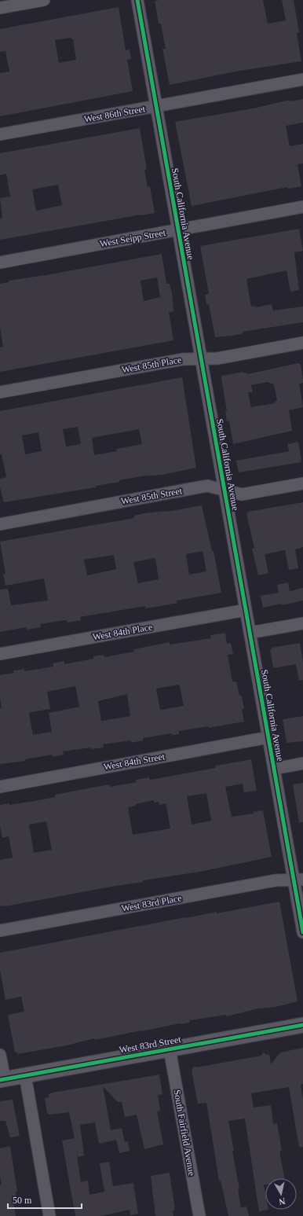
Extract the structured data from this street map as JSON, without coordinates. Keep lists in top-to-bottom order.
{
  "streets": {
    "street": [
      "West 86th Street",
      "South California Avenue",
      "West Seipp Street",
      "West 85th Place",
      "West 85th Street",
      "West 84th Place",
      "West 84th Street",
      "West 83rd Place",
      "West 83rd Street",
      "South Fairfield Avenue"
    ]
  },
  "crossings": [
    ["West 86th Street", "South California Avenue"],
    ["South California Avenue", "West Seipp Street"],
    ["South California Avenue", "West 85th Place"],
    ["South California Avenue", "West 85th Street"],
    ["South California Avenue", "West 84th Place"],
    ["South California Avenue", "West 84th Street"],
    ["South California Avenue", "West 83rd Place"],
    ["West 83rd Street", "South Fairfield Avenue"]
  ],
  "scale_bar": "50 m",
  "north": "bottom"
}
